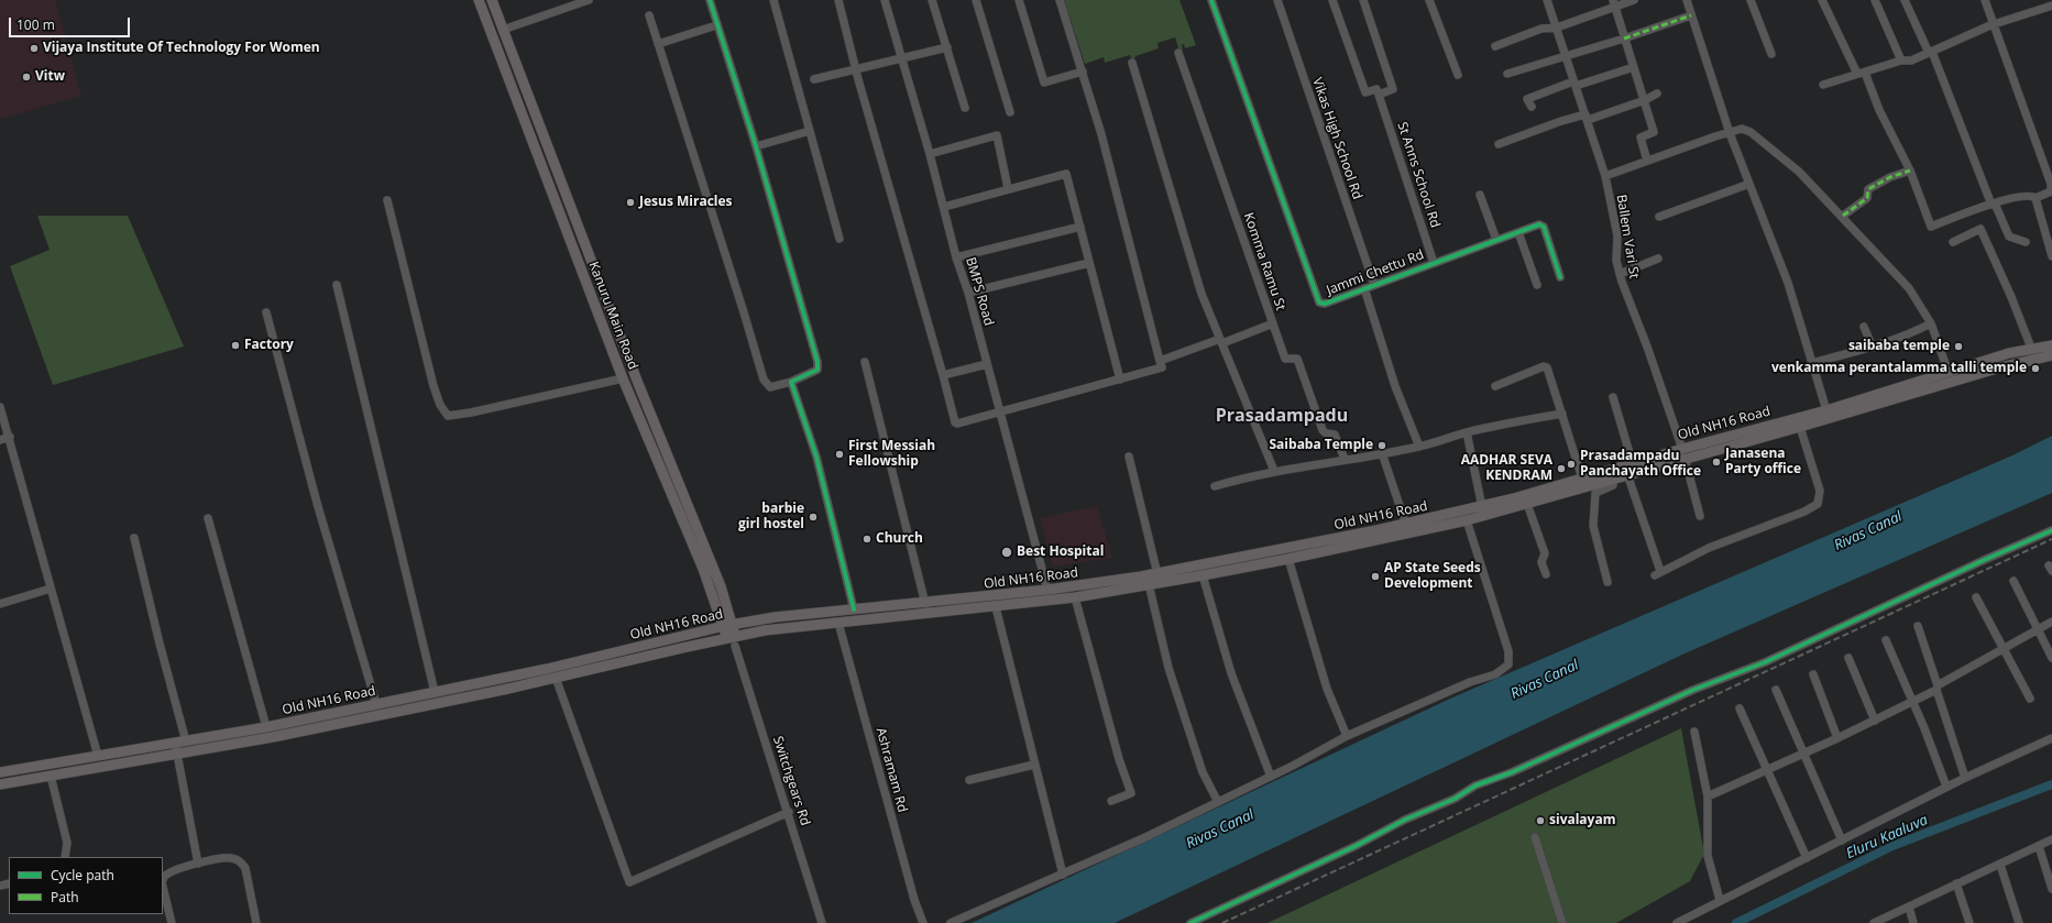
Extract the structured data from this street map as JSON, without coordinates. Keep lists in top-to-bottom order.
{
  "streets": {
    "main road": ["Kanuru Main Road", "Old NH16 Road"],
    "street": [
      "Vikas High School Rd",
      "St Anns School Rd",
      "Ballem Vari St",
      "Komma Ramu St",
      "Jammi Chettu Rd",
      "BMPS Road",
      "Ashramam Rd",
      "Switchgears Rd"
    ]
  },
  "crossings": [
    ["Vikas High School Rd", "Jammi Chettu Rd"],
    ["St Anns School Rd", "Jammi Chettu Rd"],
    ["Ballem Vari St", "Old NH16 Road"],
    ["BMPS Road", "Old NH16 Road"],
    ["Kanuru Main Road", "Old NH16 Road"],
    ["Kanuru Main Road", "Switchgears Rd"],
    ["Old NH16 Road", "Ashramam Rd"],
    ["Old NH16 Road", "Switchgears Rd"]
  ],
  "districts": ["Prasadampadu"],
  "water": ["Rivas Canal", "Eluru Kaaluva"],
  "places": [
    "Vijaya Institute Of Technology For Women",
    "Vitw",
    "Jesus Miracles",
    "Factory",
    "saibaba temple",
    "venkamma perantalamma talli temple",
    "Saibaba Temple",
    "First Messiah Fellowship",
    "Janasena Party office",
    "Prasadampadu Panchayath Office",
    "AADHAR SEVA KENDRAM",
    "barbie girl hostel",
    "Church",
    "Best Hospital",
    "AP State Seeds Development",
    "sivalayam"
  ],
  "legend": ["Cycle path", "Path"],
  "scale_bar": "100 m"
}
